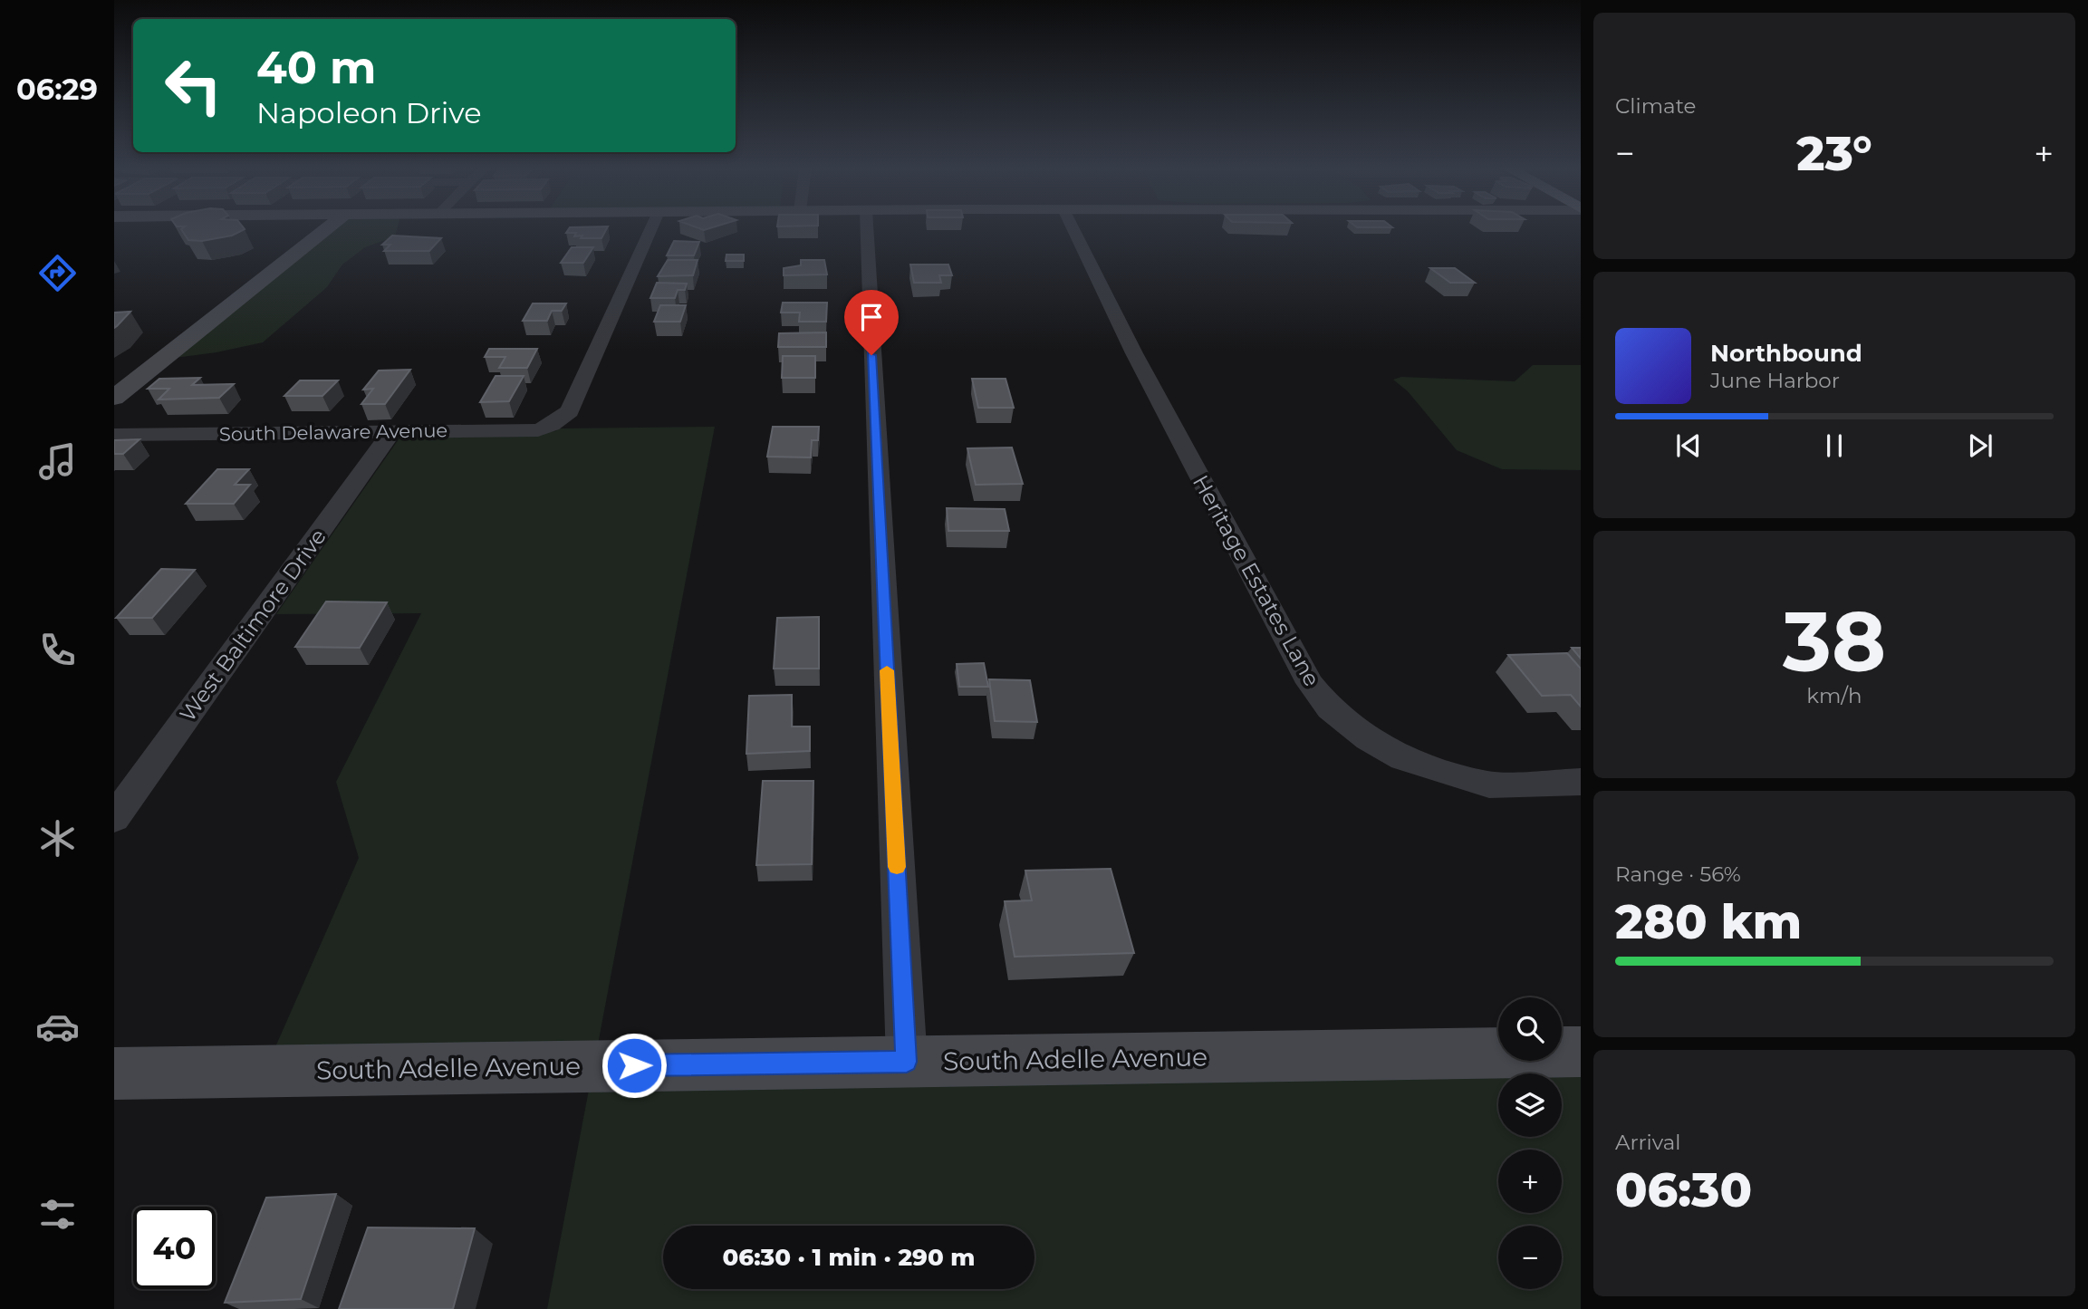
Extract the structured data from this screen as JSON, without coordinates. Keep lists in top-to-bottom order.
{
  "streets": {
    "street": [
      "South Delaware Avenue",
      "Heritage Estates Lane",
      "West Baltimore Drive",
      "South Adelle Avenue"
    ]
  },
  "crossings": [
    ["South Delaware Avenue", "West Baltimore Drive"]
  ],
  "page": {
    "tabs": "06:29",
    "tile": [
      "Climate",
      ["38", "km/h"],
      ["Range · 56%", "280 km"],
      ["Arrival", "06:30"]
    ],
    "turn": ["40 m", "Napoleon Drive"],
    "heat": ["−", "23°", "+"],
    "song": ["Northbound", "June Harbor"],
    "map_buttons": ["+", "−"],
    "limit": "40",
    "trip": "06:30 · 1 min · 290 m"
  }
}
